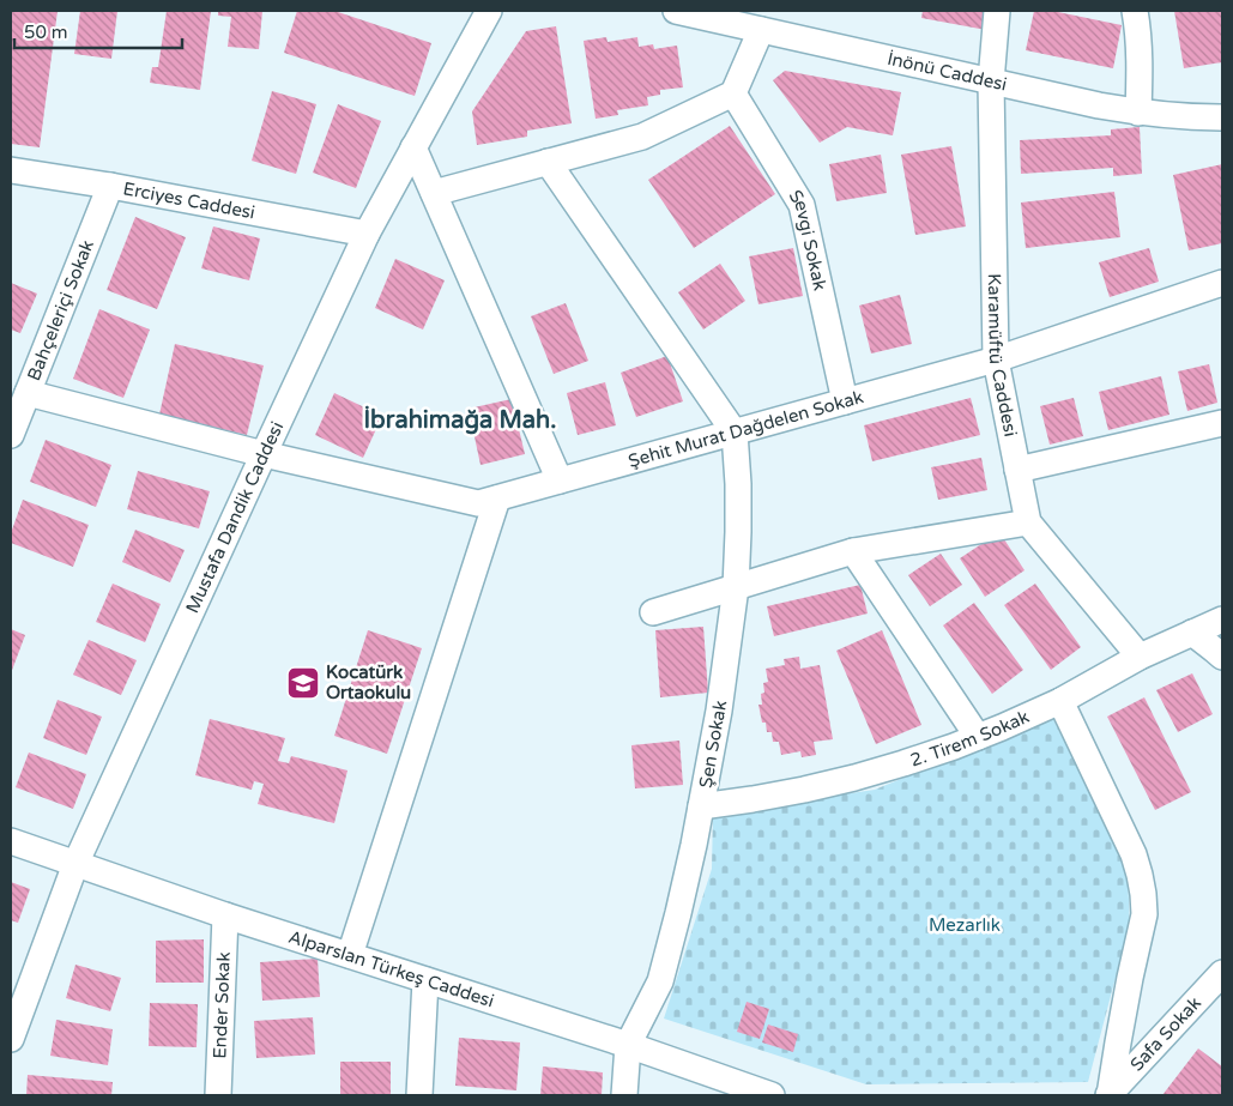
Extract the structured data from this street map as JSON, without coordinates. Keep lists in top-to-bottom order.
{
  "streets": {
    "street": [
      "İnönü Caddesi",
      "Erciyes Caddesi",
      "Sevgi Sokak",
      "Bahçeleriçi Sokak",
      "Karamüftü Caddesi",
      "Şehit Murat Dağdelen Sokak",
      "Mustafa Dandik Caddesi",
      "2. Tirem Sokak",
      "Şen Sokak",
      "Alparslan Türkeş Caddesi",
      "Ender Sokak",
      "Safa Sokak"
    ]
  },
  "crossings": [
    ["İnönü Caddesi", "Karamüftü Caddesi"],
    ["Erciyes Caddesi", "Bahçeleriçi Sokak"],
    ["Erciyes Caddesi", "Mustafa Dandik Caddesi"],
    ["Sevgi Sokak", "Şehit Murat Dağdelen Sokak"],
    ["Bahçeleriçi Sokak", "Şehit Murat Dağdelen Sokak"],
    ["Karamüftü Caddesi", "Şehit Murat Dağdelen Sokak"],
    ["Karamüftü Caddesi", "2. Tirem Sokak"],
    ["Şehit Murat Dağdelen Sokak", "Mustafa Dandik Caddesi"],
    ["Şehit Murat Dağdelen Sokak", "Şen Sokak"],
    ["Mustafa Dandik Caddesi", "Alparslan Türkeş Caddesi"],
    ["2. Tirem Sokak", "Şen Sokak"],
    ["Şen Sokak", "Alparslan Türkeş Caddesi"],
    ["Alparslan Türkeş Caddesi", "Ender Sokak"]
  ],
  "districts": ["İbrahimağa Mah."],
  "parks": ["Mezarlık"],
  "places": {
    "school or university": ["Kocatürk Ortaokulu"]
  },
  "scale_bar": "50 m"
}
